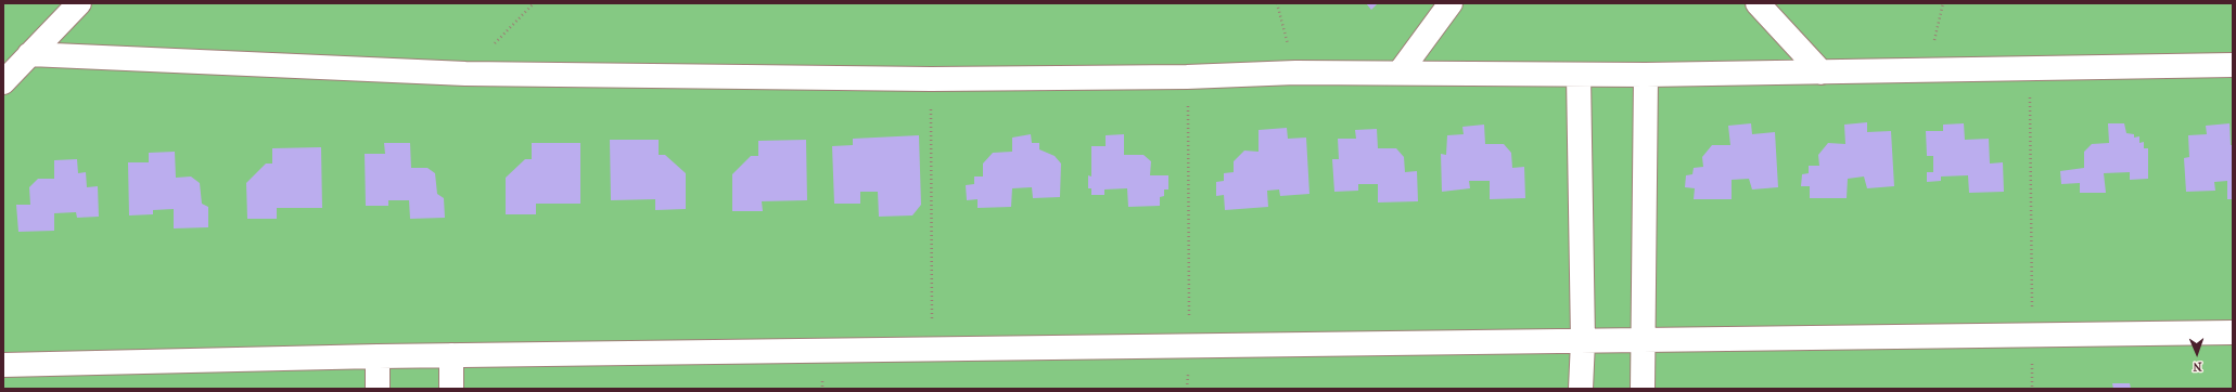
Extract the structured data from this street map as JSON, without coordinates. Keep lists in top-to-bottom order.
{
  "north": "bottom"
}
